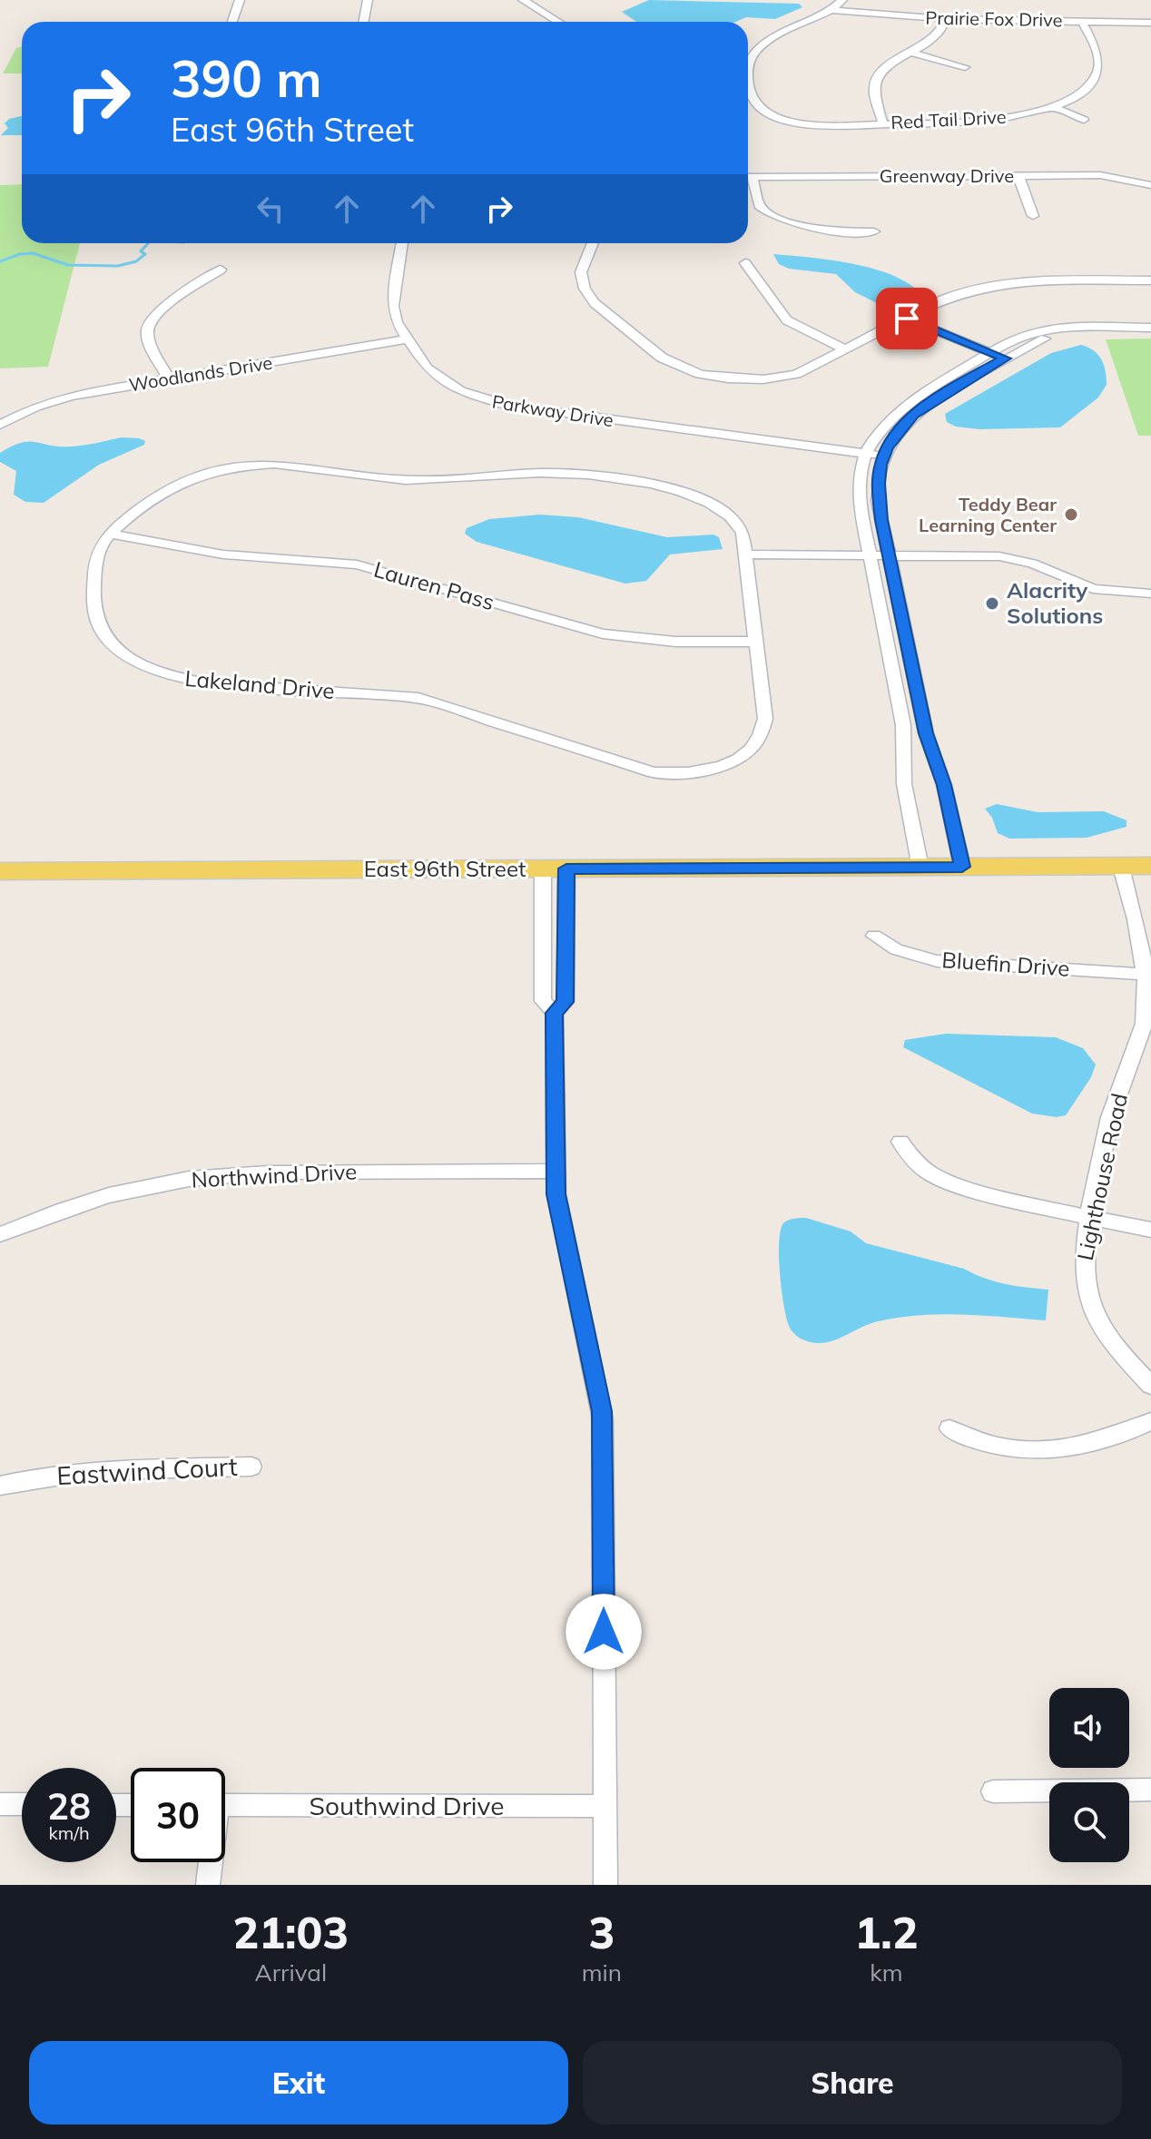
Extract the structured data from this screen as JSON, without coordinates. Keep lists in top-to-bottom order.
{
  "streets": {
    "main road": ["East 96th Street"],
    "street": [
      "Prairie Fox Drive",
      "Red Tail Drive",
      "Greenway Drive",
      "Woodlands Drive",
      "Parkway Drive",
      "Lauren Pass",
      "Lakeland Drive",
      "Bluefin Drive",
      "Northwind Drive",
      "Lighthouse Road",
      "Eastwind Court",
      "Southwind Drive"
    ]
  },
  "crossings": [
    ["Prairie Fox Drive", "Red Tail Drive"],
    ["Woodlands Drive", "Parkway Drive"],
    ["Lauren Pass", "Lakeland Drive"],
    ["East 96th Street", "Lighthouse Road"],
    ["Bluefin Drive", "Lighthouse Road"]
  ],
  "places": ["Teddy Bear Learning Center", "Alacrity Solutions"],
  "page": {
    "turn": ["390 m", "East 96th Street"],
    "speed": "28 km/h",
    "limit": "30",
    "eta": [
      "21:03",
      "Arrival",
      "3",
      "min",
      "1.2",
      "km"
    ],
    "buttons": ["Exit", "Share"]
  }
}
